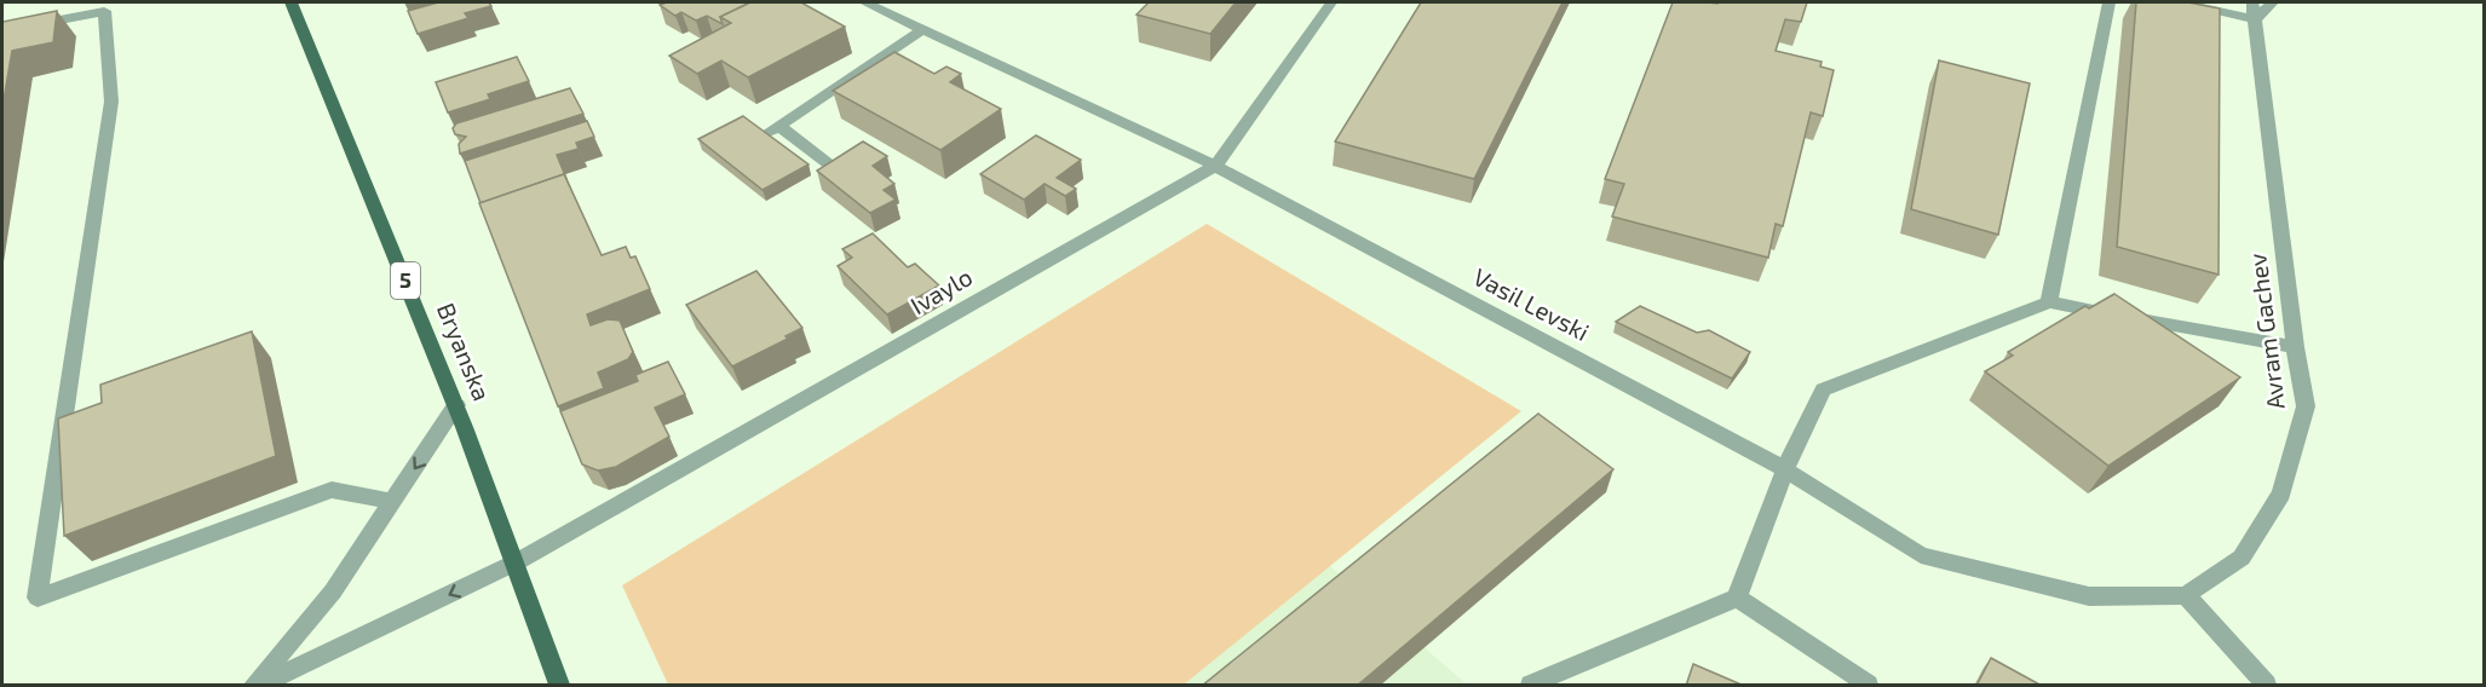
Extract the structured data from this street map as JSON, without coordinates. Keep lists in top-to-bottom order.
{
  "streets": {
    "main road": ["5", "Bryanska"],
    "street": ["Ivaylo", "Vasil Levski", "Avram Gachev"]
  },
  "crossings": [
    ["Ivaylo", "Vasil Levski"],
    ["Ivaylo", "Bryanska"],
    ["Vasil Levski", "Avram Gachev"]
  ]
}
